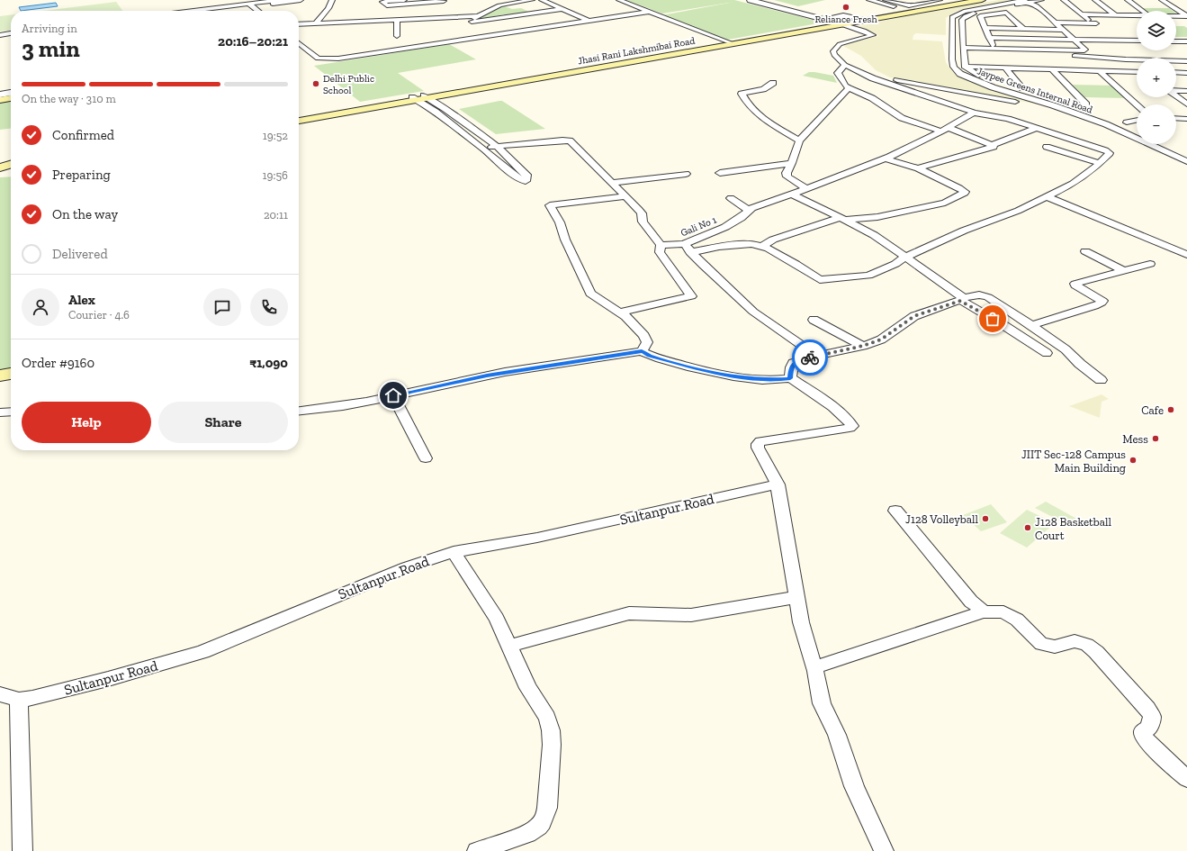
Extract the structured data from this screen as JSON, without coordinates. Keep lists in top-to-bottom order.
{
  "streets": {
    "main road": ["Jhasi Rani Lakshmibai Road"],
    "street": ["Jaypee Greens Internal Road", "Gali No 1", "Sultanpur Road"]
  },
  "places": [
    "Reliance Fresh",
    "Delhi Public School",
    "Cafe",
    "Mess",
    "JIIT Sec-128 Campus Main Building",
    "J128 Volleyball",
    "J128 Basketball Court"
  ],
  "page": {
    "map_buttons": ["+", "−"],
    "heading": ["3 min", "Arriving in", "20:16–20:21"],
    "panel": [
      "Alex",
      "Courier · 4.6",
      "Order #9160",
      "₹1,090"
    ],
    "bar": "On the way · 310 m",
    "list": [
      ["Confirmed", "19:52"],
      ["Preparing", "19:56"],
      ["On the way", "20:11"],
      "Delivered"
    ],
    "buttons": ["Help", "Share"]
  }
}
